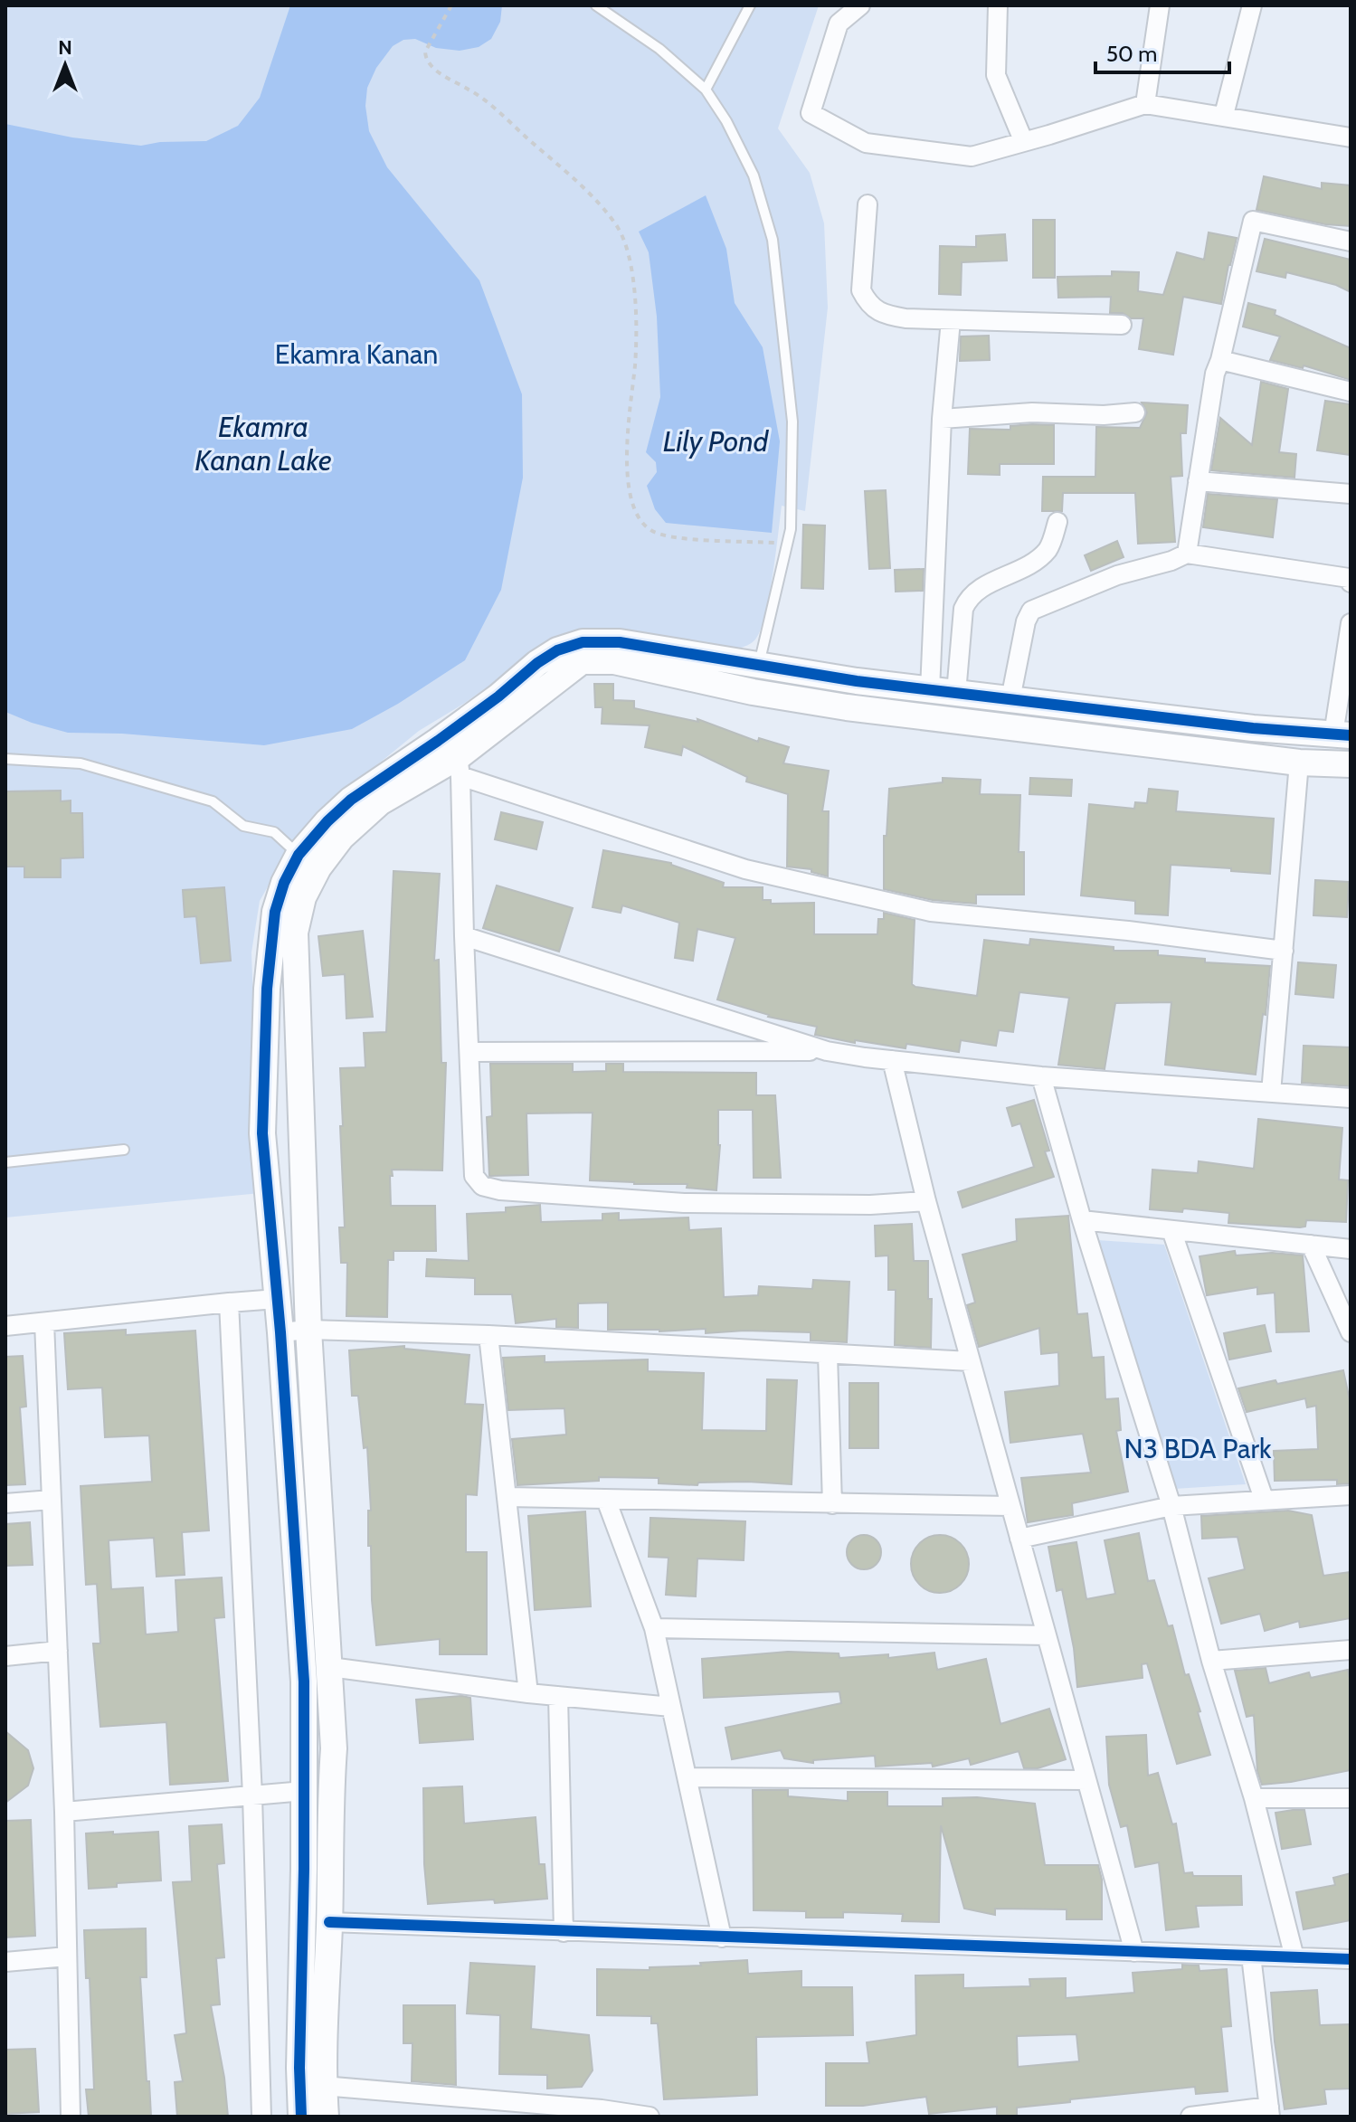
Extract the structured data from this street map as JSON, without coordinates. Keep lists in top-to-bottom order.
{
  "water": ["Ekamra Kanan Lake", "Lily Pond"],
  "parks": ["Ekamra Kanan", "N3 BDA Park"],
  "scale_bar": "50 m",
  "north": "top"
}
